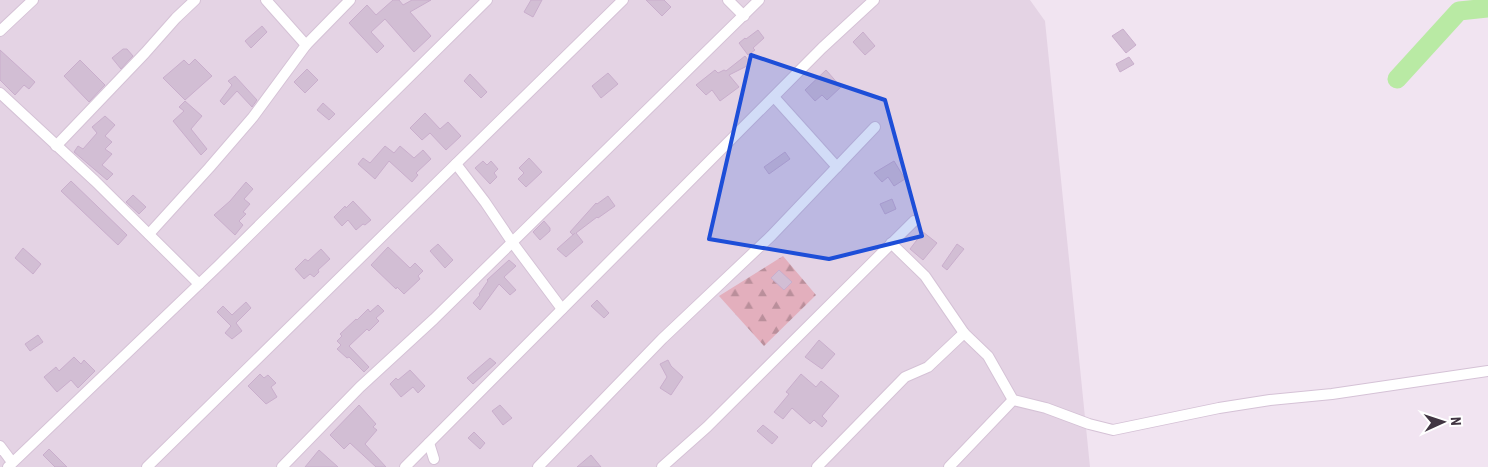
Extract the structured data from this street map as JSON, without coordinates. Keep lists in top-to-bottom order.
{
  "north": "right"
}
